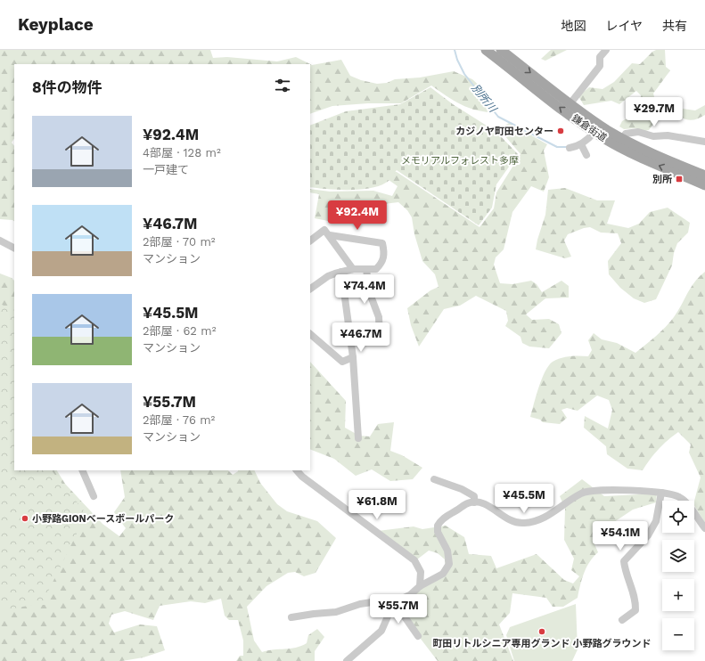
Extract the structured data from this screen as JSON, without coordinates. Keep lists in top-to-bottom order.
{
  "streets": {
    "main road": ["鎌倉街道"]
  },
  "water": ["別所川"],
  "parks": ["メモリアルフォレスト多摩"],
  "places": {
    "other": ["カジノヤ町田センター", "小野路GIONベースボールパーク", "町田リトルシニア専用グランド 小野路グラウンド"],
    "transit": ["別所"]
  },
  "page": {
    "header": "Keyplace",
    "nav": ["地図", "レイヤ", "共有"],
    "heading": "8件の物件",
    "price": [
      "¥29.7M",
      "¥92.4M",
      "¥74.4M",
      "¥46.7M",
      "¥45.5M",
      "¥61.8M",
      "¥54.1M",
      "¥55.7M"
    ],
    "list": [
      {
        "name": "¥92.4M",
        "note": "4部屋 · 128 m² · 一戸建て"
      },
      {
        "name": "¥46.7M",
        "note": "2部屋 · 70 m² · マンション"
      },
      {
        "name": "¥45.5M",
        "note": "2部屋 · 62 m² · マンション"
      },
      {
        "name": "¥55.7M",
        "note": "2部屋 · 76 m² · マンション"
      }
    ],
    "map_buttons": ["+", "−"]
  }
}
